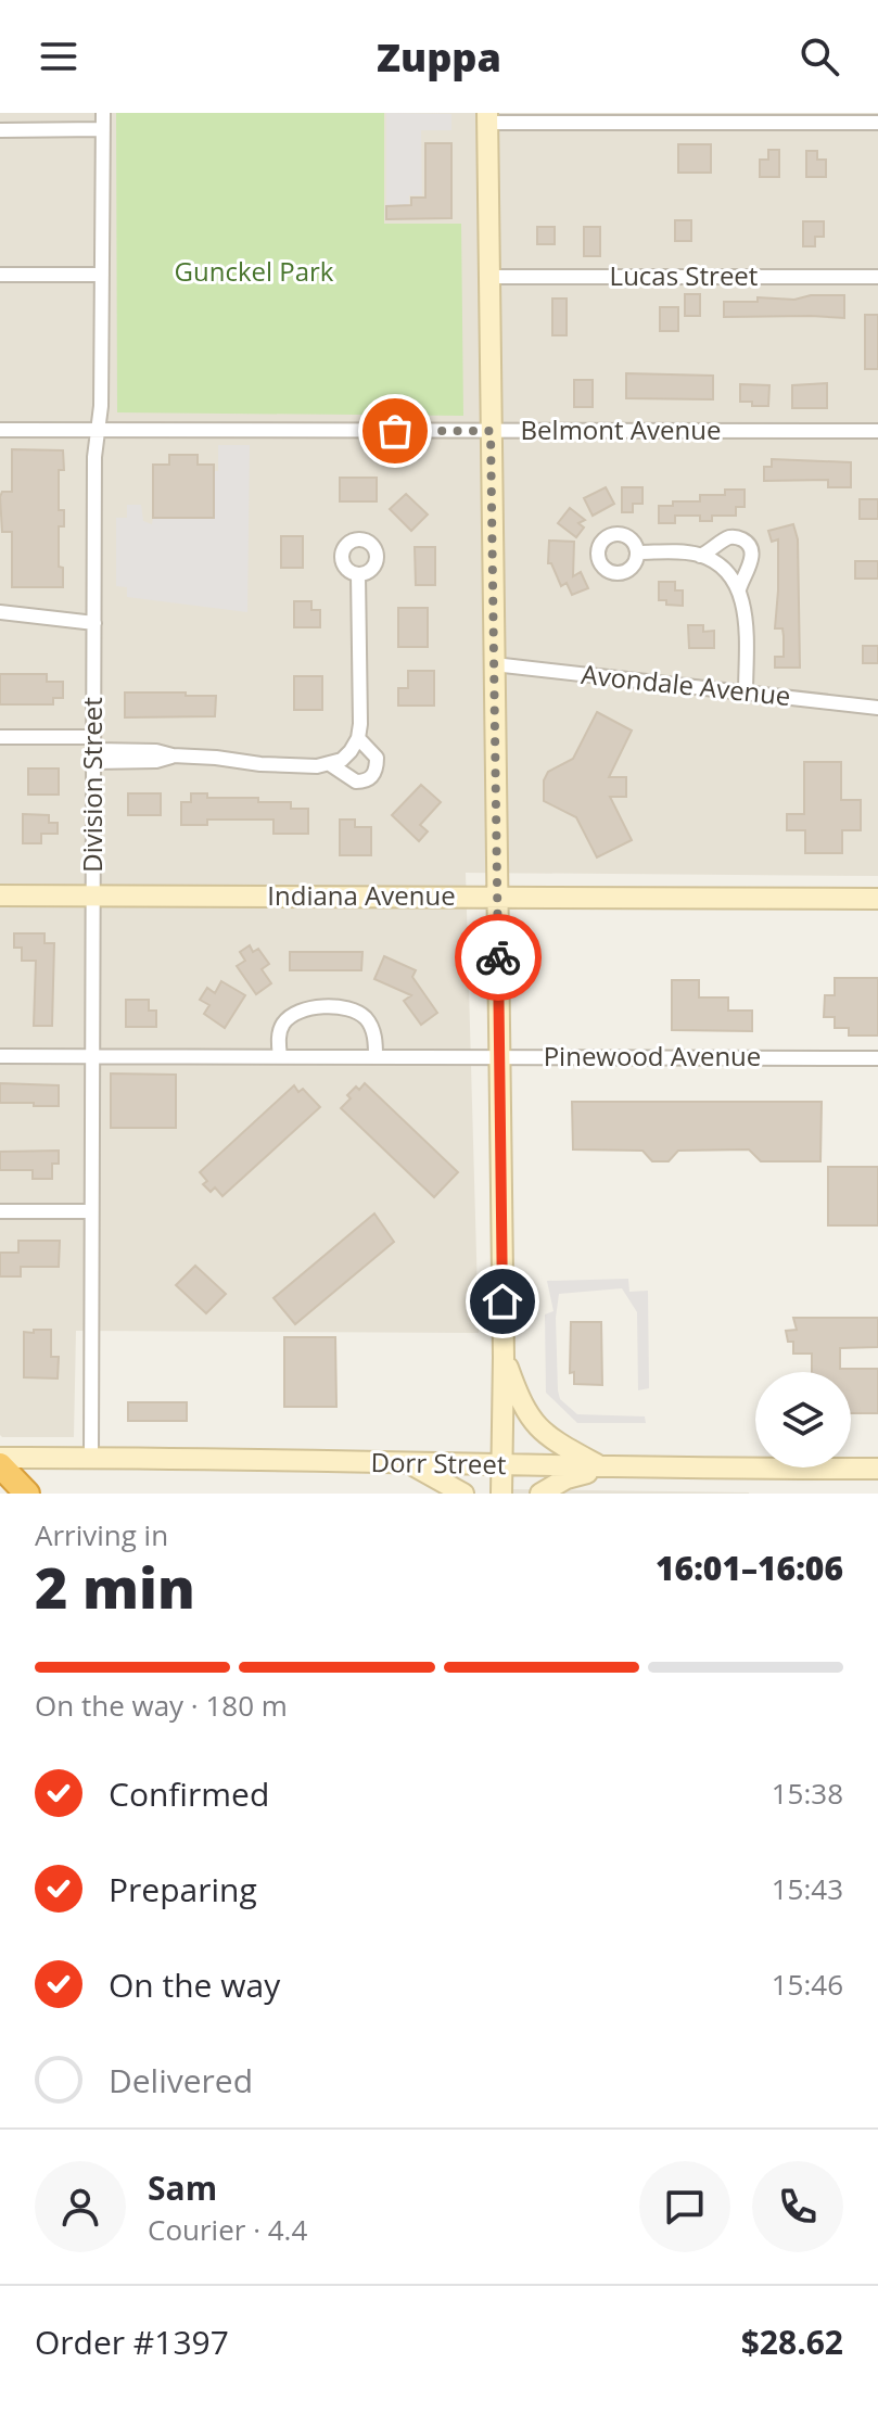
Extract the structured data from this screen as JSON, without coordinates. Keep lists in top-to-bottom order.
{
  "streets": {
    "main road": ["Indiana Avenue", "Dorr Street"],
    "street": [
      "Lucas Street",
      "Belmont Avenue",
      "Avondale Avenue",
      "Division Street",
      "Pinewood Avenue"
    ]
  },
  "crossings": [
    ["Belmont Avenue", "Division Street"],
    ["Division Street", "Indiana Avenue"],
    ["Division Street", "Pinewood Avenue"],
    ["Division Street", "Dorr Street"]
  ],
  "parks": ["Gunckel Park"],
  "page": {
    "header": "Zuppa",
    "heading": ["2 min", "Arriving in", "16:01–16:06"],
    "panel": [
      "Sam",
      "Courier · 4.4",
      "Order #1397",
      "$28.62"
    ],
    "bar": "On the way · 180 m",
    "list": [
      ["Confirmed", "15:38"],
      ["Preparing", "15:43"],
      ["On the way", "15:46"],
      "Delivered"
    ]
  }
}
